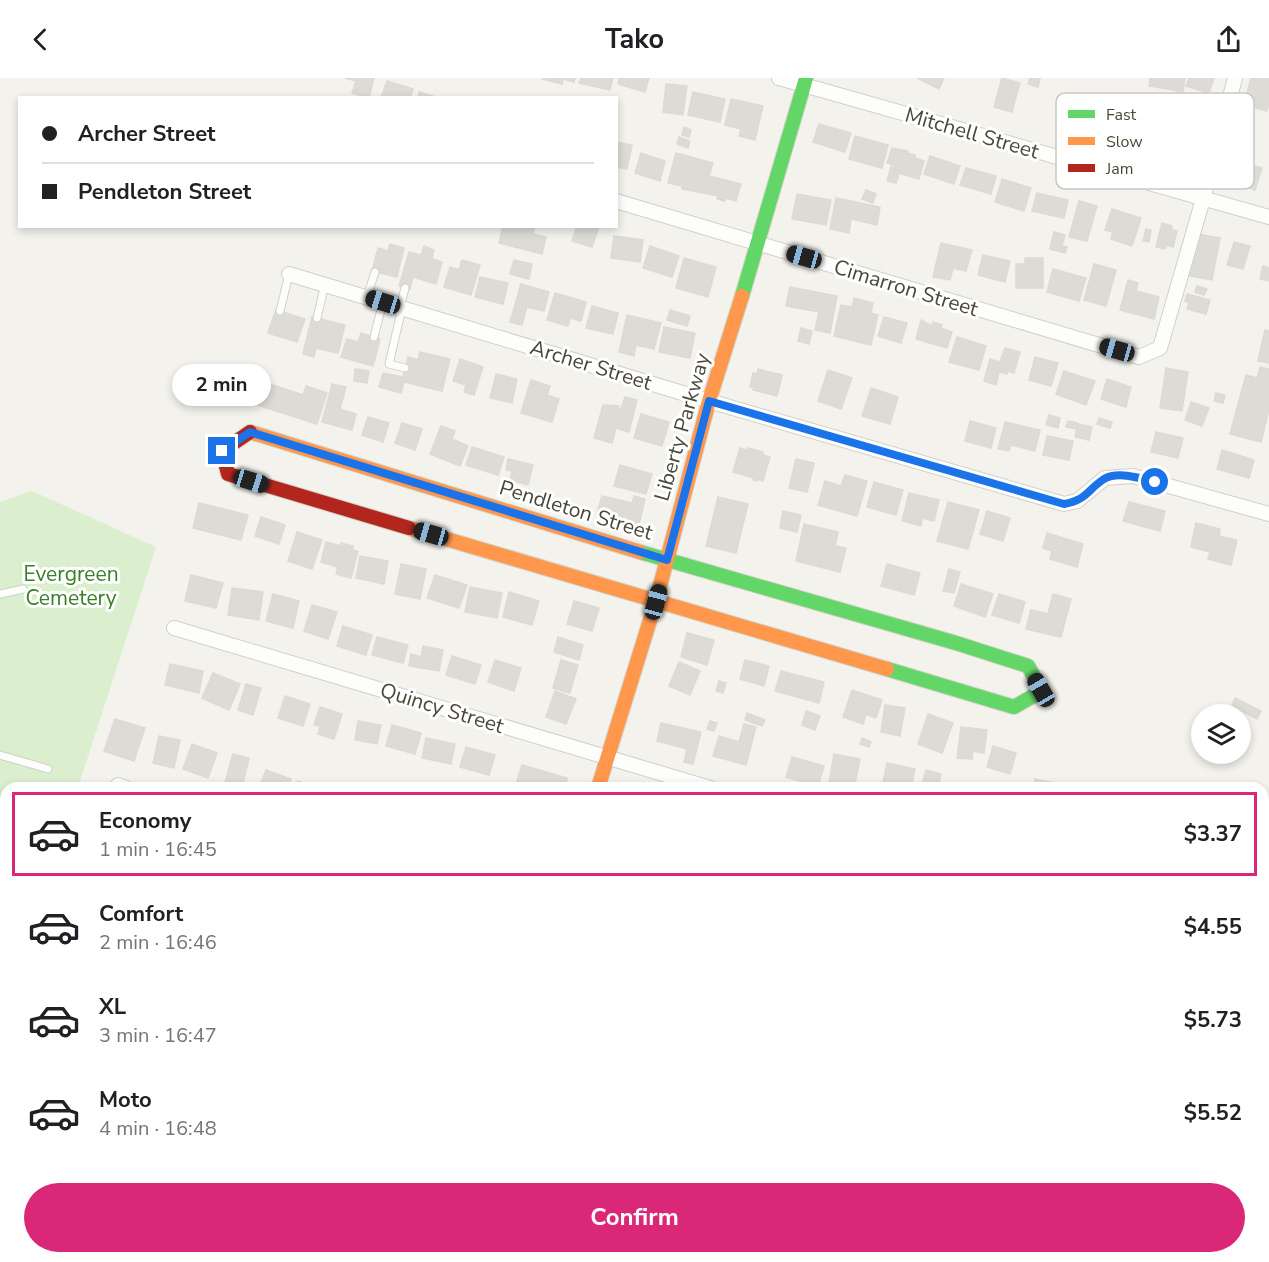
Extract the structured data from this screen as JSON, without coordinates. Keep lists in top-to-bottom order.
{
  "streets": {
    "street": [
      "Mitchell Street",
      "Cimarron Street",
      "Archer Street",
      "Liberty Parkway",
      "Pendleton Street",
      "Quincy Street"
    ]
  },
  "crossings": [
    ["Mitchell Street", "Cimarron Street"],
    ["Mitchell Street", "Liberty Parkway"],
    ["Cimarron Street", "Liberty Parkway"],
    ["Archer Street", "Liberty Parkway"],
    ["Liberty Parkway", "Pendleton Street"],
    ["Liberty Parkway", "Quincy Street"]
  ],
  "parks": ["Evergreen Cemetery"],
  "legend": ["Fast", "Slow", "Jam"],
  "page": {
    "header": "Tako",
    "banner": ["Archer Street", "Pendleton Street"],
    "bubble": "2 min",
    "list": [
      {
        "name": "Economy",
        "note": "1 min · 16:45",
        "value": "$3.37"
      },
      {
        "name": "Comfort",
        "note": "2 min · 16:46",
        "value": "$4.55"
      },
      {
        "name": "XL",
        "note": "3 min · 16:47",
        "value": "$5.73"
      },
      {
        "name": "Moto",
        "note": "4 min · 16:48",
        "value": "$5.52"
      }
    ],
    "buttons": "Confirm"
  }
}
